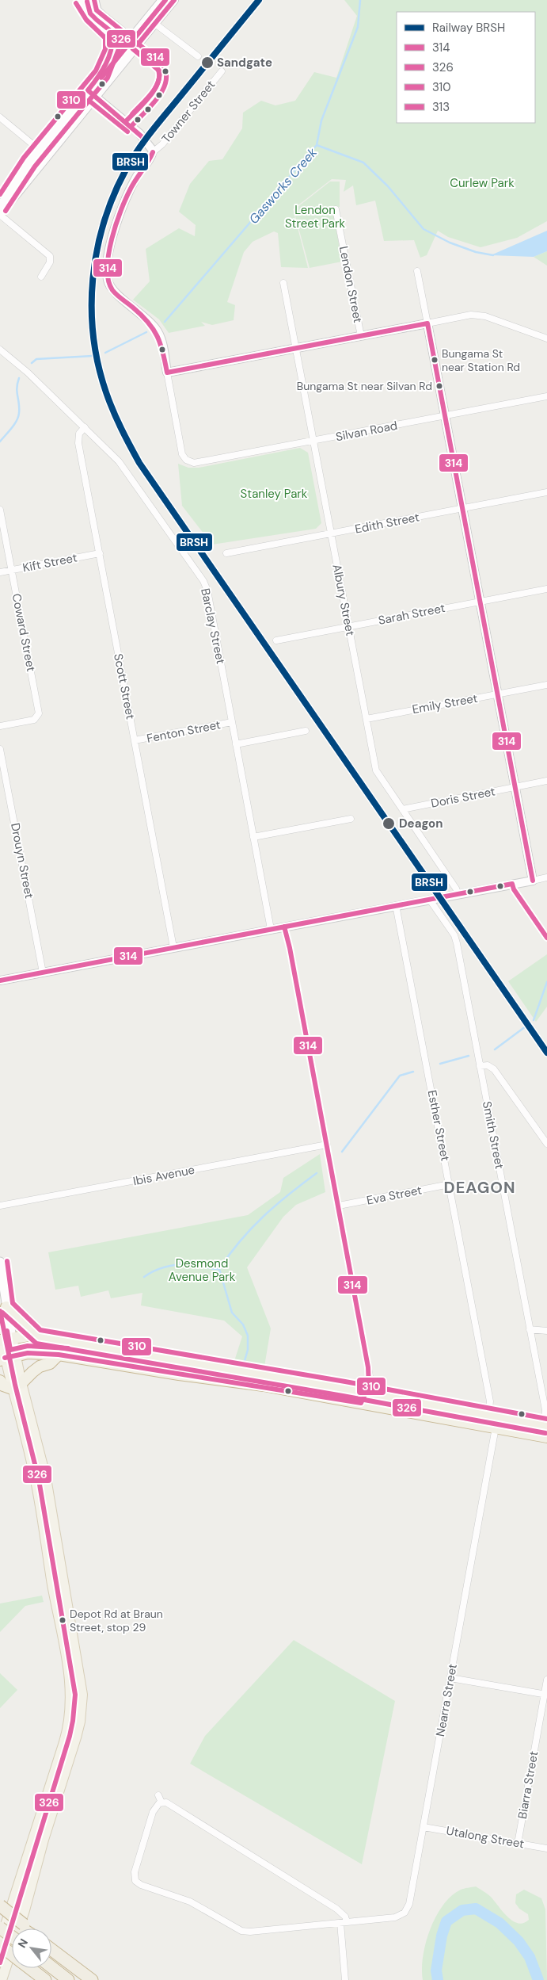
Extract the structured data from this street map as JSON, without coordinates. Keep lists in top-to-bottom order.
{
  "streets": {
    "street": [
      "Towner Street",
      "Lendon Street",
      "Silvan Road",
      "Edith Street",
      "Kift Street",
      "Albury Street",
      "Sarah Street",
      "Barclay Street",
      "Coward Street",
      "Scott Street",
      "Emily Street",
      "Fenton Street",
      "Doris Street",
      "Drouyn Street",
      "Esther Street",
      "Smith Street",
      "Ibis Avenue",
      "Eva Street",
      "Nearra Street",
      "Biarra Street",
      "Utalong Street"
    ]
  },
  "crossings": [
    ["Towner Street", "Silvan Road"],
    ["Silvan Road", "Albury Street"],
    ["Edith Street", "Albury Street"],
    ["Kift Street", "Coward Street"],
    ["Kift Street", "Scott Street"],
    ["Albury Street", "Sarah Street"],
    ["Albury Street", "Emily Street"],
    ["Albury Street", "Doris Street"],
    ["Barclay Street", "Scott Street"],
    ["Barclay Street", "Fenton Street"],
    ["Scott Street", "Fenton Street"],
    ["Esther Street", "Eva Street"],
    ["Nearra Street", "Utalong Street"],
    ["Biarra Street", "Utalong Street"]
  ],
  "districts": ["DEAGON"],
  "water": ["Gasworks Creek"],
  "parks": [
    "Curlew Park",
    "Lendon Street Park",
    "Stanley Park",
    "Desmond Avenue Park"
  ],
  "places": [
    "Sandgate",
    "Bungama St near Station Rd",
    "Bungama St near Silvan Rd",
    "Deagon",
    "Depot Rd at Braun Street, stop 29"
  ],
  "lines": [
    "rail line BRSH",
    "transit line 314",
    "transit line 313",
    "transit line 326",
    "transit line 310"
  ],
  "legend": [
    "Railway BRSH",
    "314",
    "326",
    "310",
    "313"
  ],
  "north": "top left"
}
